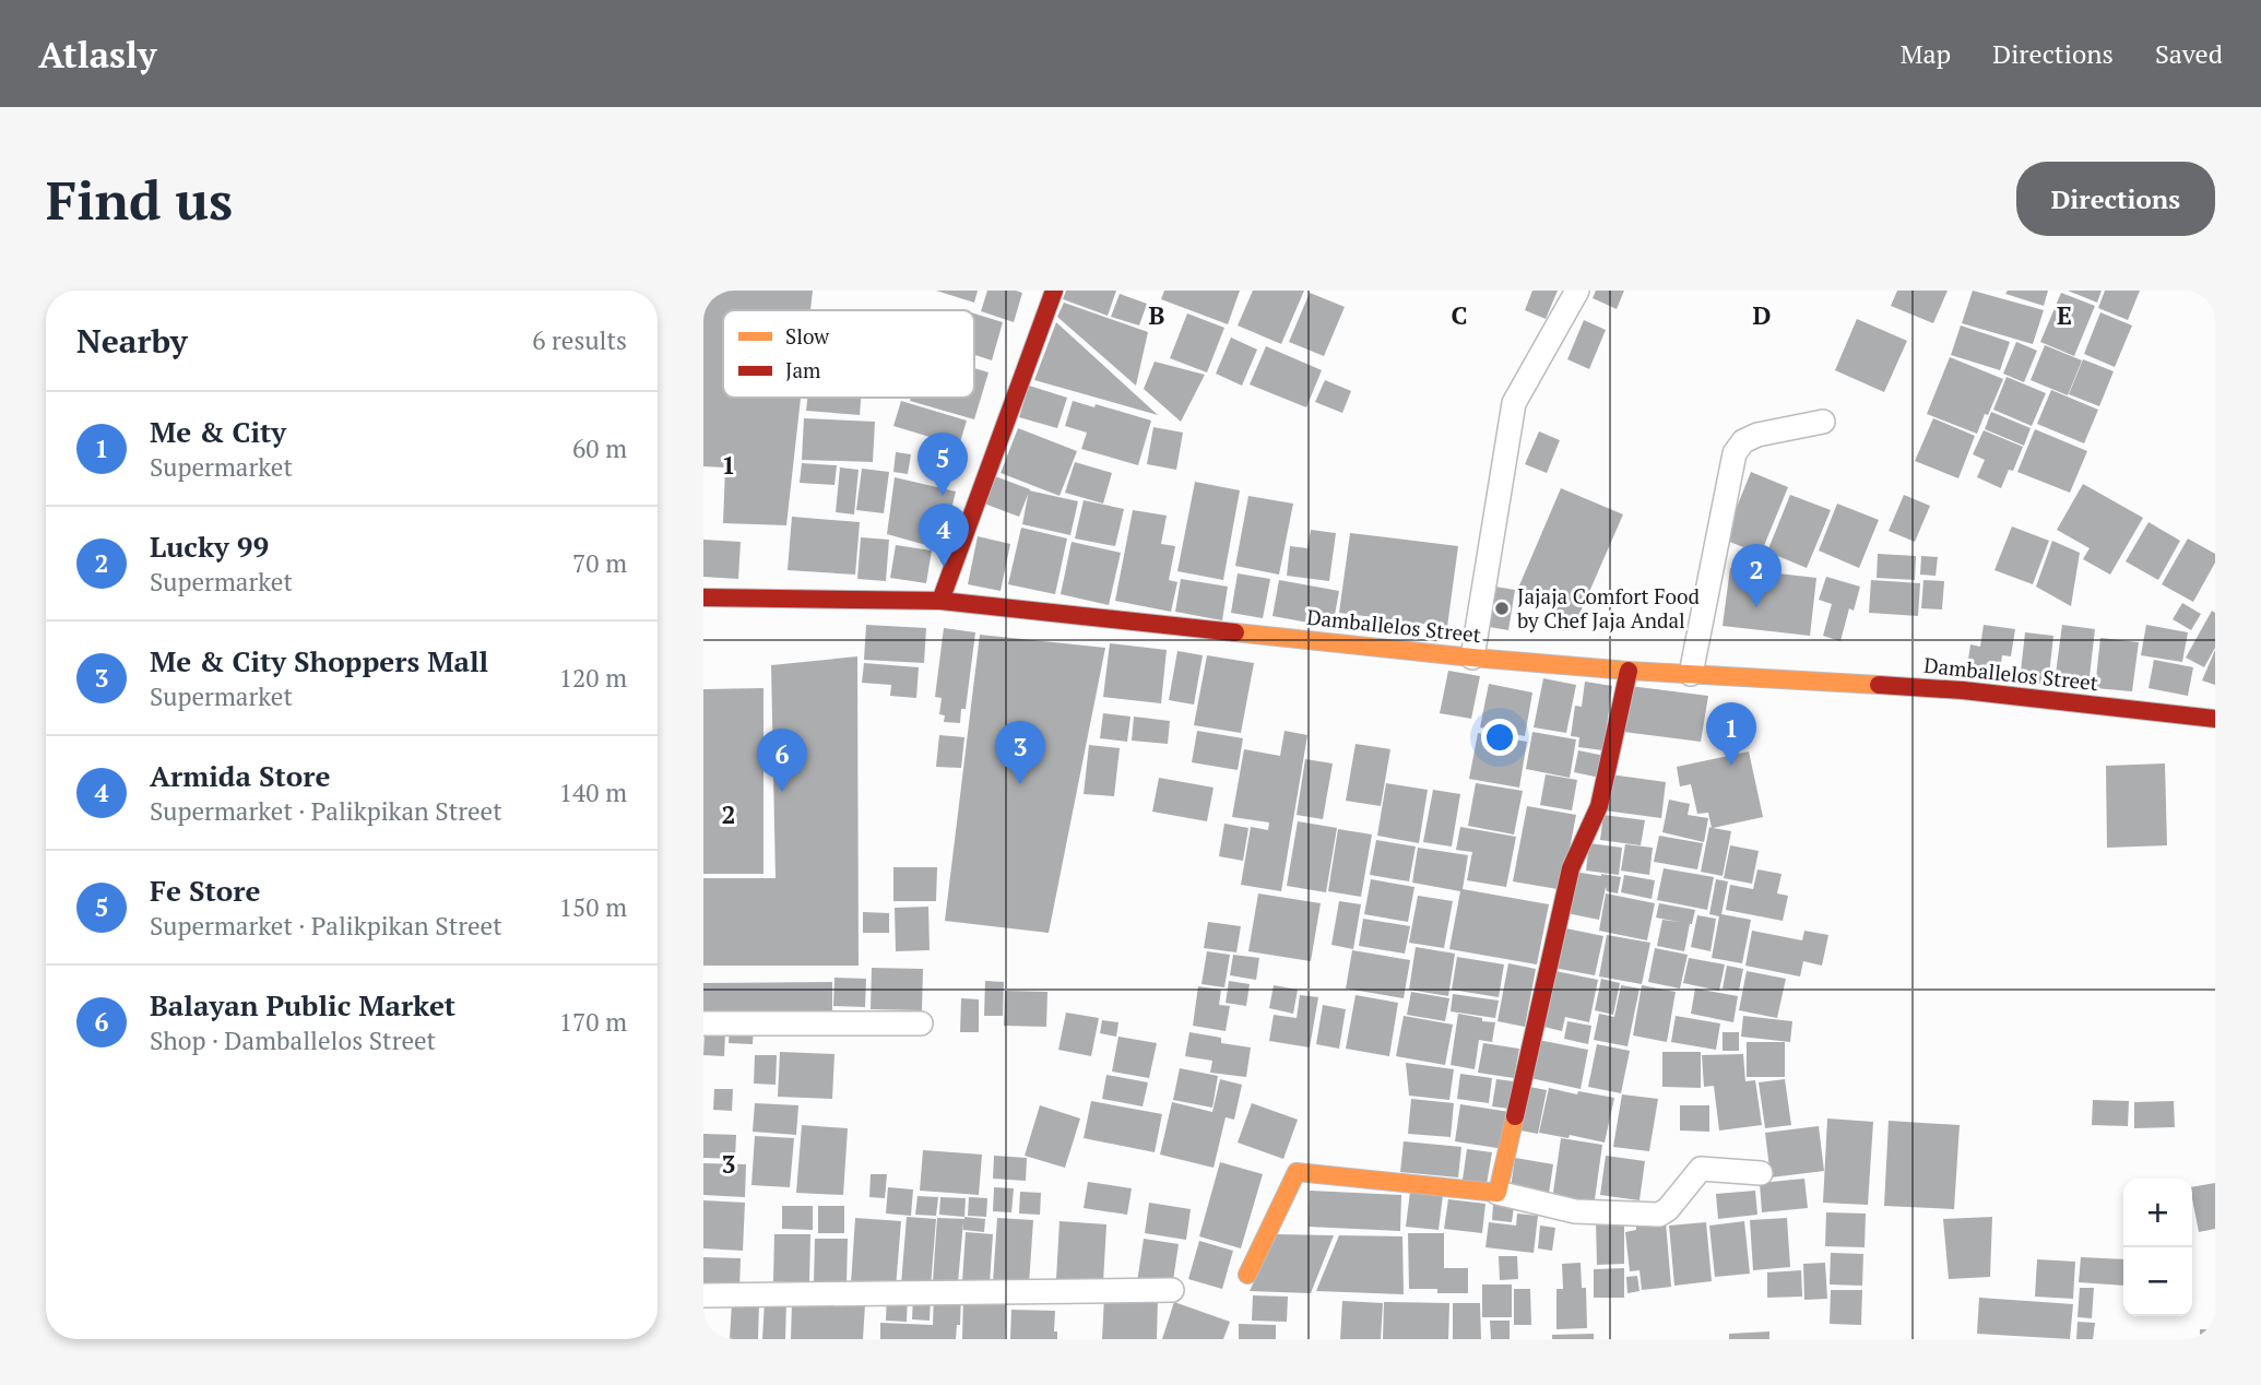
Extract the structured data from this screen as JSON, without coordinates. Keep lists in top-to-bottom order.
{
  "streets": {
    "street": ["Damballelos Street"]
  },
  "places": ["Jajaja Comfort Food by Chef Jaja Andal"],
  "legend": ["Slow", "Jam"],
  "page": {
    "header": "Atlasly",
    "nav": ["Map", "Directions", "Saved"],
    "buttons": "Directions",
    "title": "Find us",
    "heading": ["Nearby", "6 results"],
    "list": [
      {
        "mark": "1",
        "name": "Me & City",
        "note": "Supermarket",
        "value": "60 m"
      },
      {
        "mark": "2",
        "name": "Lucky 99",
        "note": "Supermarket",
        "value": "70 m"
      },
      {
        "mark": "3",
        "name": "Me & City Shoppers Mall",
        "note": "Supermarket",
        "value": "120 m"
      },
      {
        "mark": "4",
        "name": "Armida Store",
        "note": "Supermarket · Palikpikan Street",
        "value": "140 m"
      },
      {
        "mark": "5",
        "name": "Fe Store",
        "note": "Supermarket · Palikpikan Street",
        "value": "150 m"
      },
      {
        "mark": "6",
        "name": "Balayan Public Market",
        "note": "Shop · Damballelos Street",
        "value": "170 m"
      }
    ],
    "pins": [
      "5",
      "4",
      "2",
      "1",
      "3",
      "6"
    ],
    "map_buttons": ["+", "−"]
  },
  "grid": {
    "columns": [
      "B",
      "C",
      "D",
      "E"
    ],
    "rows": ["1", "2", "3"]
  }
}
